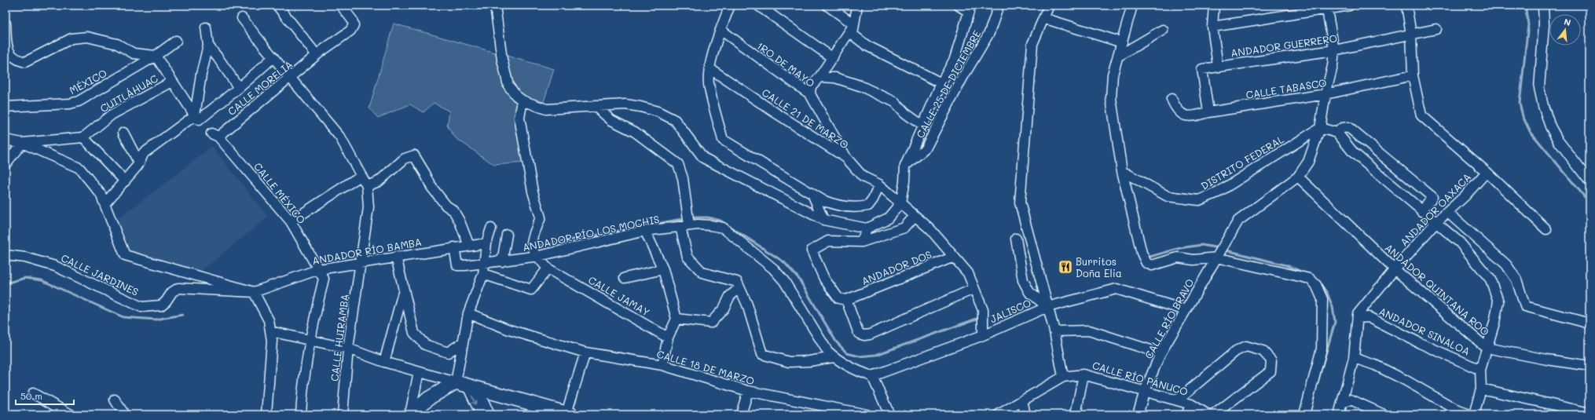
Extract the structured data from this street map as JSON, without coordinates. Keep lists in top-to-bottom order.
{
  "streets": {
    "street": [
      "ANDADOR GUERRERO",
      "1RO DE MAYO",
      "MÉXICO",
      "CALLE 25 DE DICIEMBRE",
      "CALLE MORELIA",
      "CALLE TABASCO",
      "CUITLÁHUAC",
      "CALLE 21 DE MARZO",
      "DISTRITO FEDERAL",
      "CALLE MÉXICO",
      "ANDADOR OAXACA",
      "ANDADOR RÍO LOS MOCHIS",
      "ANDADOR RÍO BAMBA",
      "ANDADOR DOS",
      "CALLE JARDINES",
      "ANDADOR QUINTANA ROO",
      "CALLE JAMAY",
      "JALISCO",
      "CALLE RÍO BRAVO",
      "ANDADOR SINALOA",
      "CALLE HUIRAMBA",
      "CALLE 18 DE MARZO",
      "CALLE RÍO PÁNUCO"
    ]
  },
  "crossings": [
    ["ANDADOR GUERRERO", "CALLE TABASCO"],
    ["ANDADOR GUERRERO", "CALLE RÍO BRAVO"],
    ["1RO DE MAYO", "CALLE 21 DE MARZO"],
    ["CALLE MORELIA", "CALLE MÉXICO"],
    ["CALLE TABASCO", "CALLE RÍO BRAVO"],
    ["CALLE 21 DE MARZO", "ANDADOR DOS"],
    ["CALLE 21 DE MARZO", "JALISCO"],
    ["DISTRITO FEDERAL", "CALLE RÍO BRAVO"],
    ["CALLE MÉXICO", "ANDADOR RÍO BAMBA"],
    ["ANDADOR OAXACA", "ANDADOR QUINTANA ROO"],
    ["ANDADOR OAXACA", "ANDADOR SINALOA"],
    ["ANDADOR RÍO LOS MOCHIS", "ANDADOR RÍO BAMBA"],
    ["ANDADOR RÍO LOS MOCHIS", "CALLE JAMAY"],
    ["ANDADOR RÍO LOS MOCHIS", "JALISCO"],
    ["ANDADOR RÍO BAMBA", "CALLE JARDINES"],
    ["ANDADOR RÍO BAMBA", "CALLE HUIRAMBA"],
    ["ANDADOR QUINTANA ROO", "CALLE RÍO BRAVO"],
    ["JALISCO", "CALLE RÍO BRAVO"],
    ["CALLE RÍO BRAVO", "CALLE RÍO PÁNUCO"]
  ],
  "places": {
    "restaurant": ["Burritos Doña Elia"]
  },
  "scale_bar": "50 m",
  "north": "top"
}
